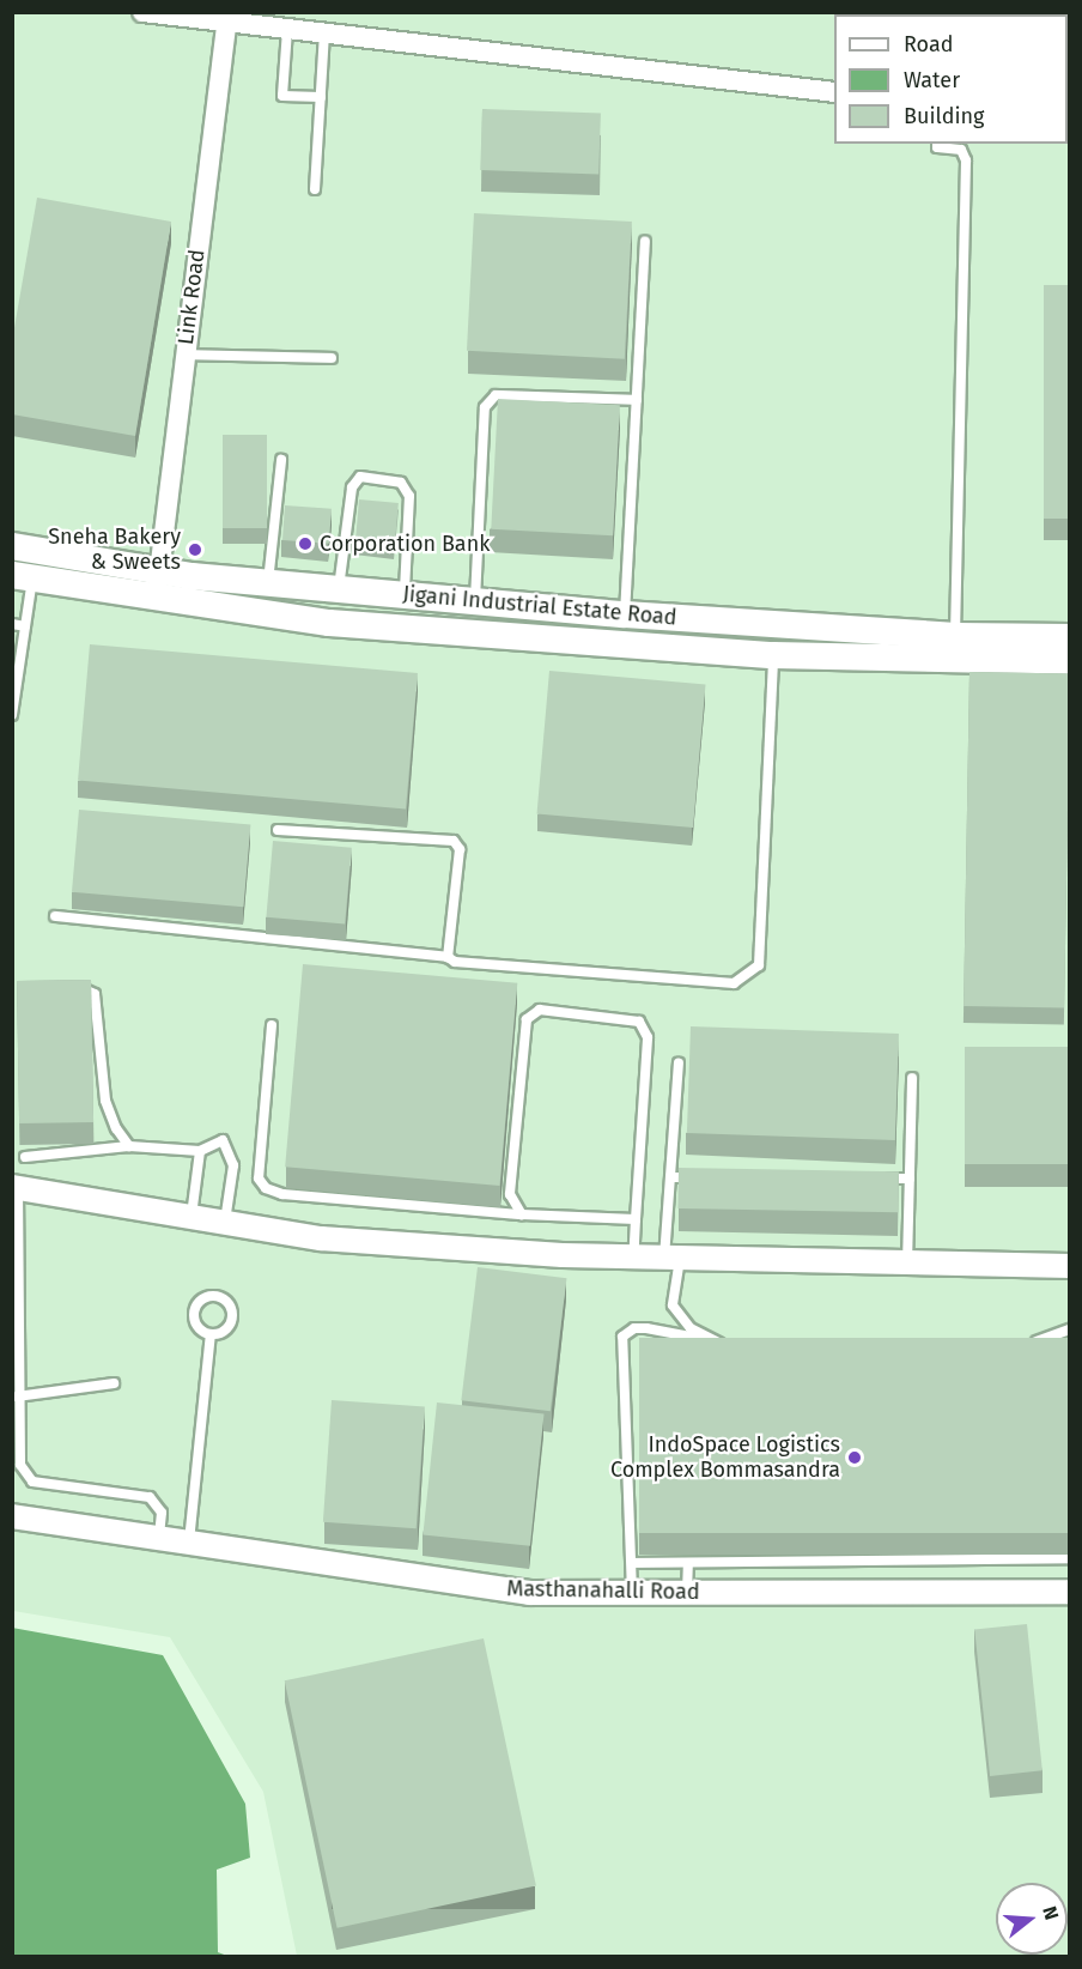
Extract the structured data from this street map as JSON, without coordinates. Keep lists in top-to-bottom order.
{
  "streets": {
    "main road": ["Jigani Industrial Estate Road"],
    "street": ["Link Road", "Masthanahalli Road"]
  },
  "crossings": [
    ["Link Road", "Jigani Industrial Estate Road"]
  ],
  "places": ["Corporation Bank", "Sneha Bakery & Sweets", "IndoSpace Logistics Complex Bommasandra"],
  "legend": ["Road", "Water", "Building"],
  "north": "right"
}
